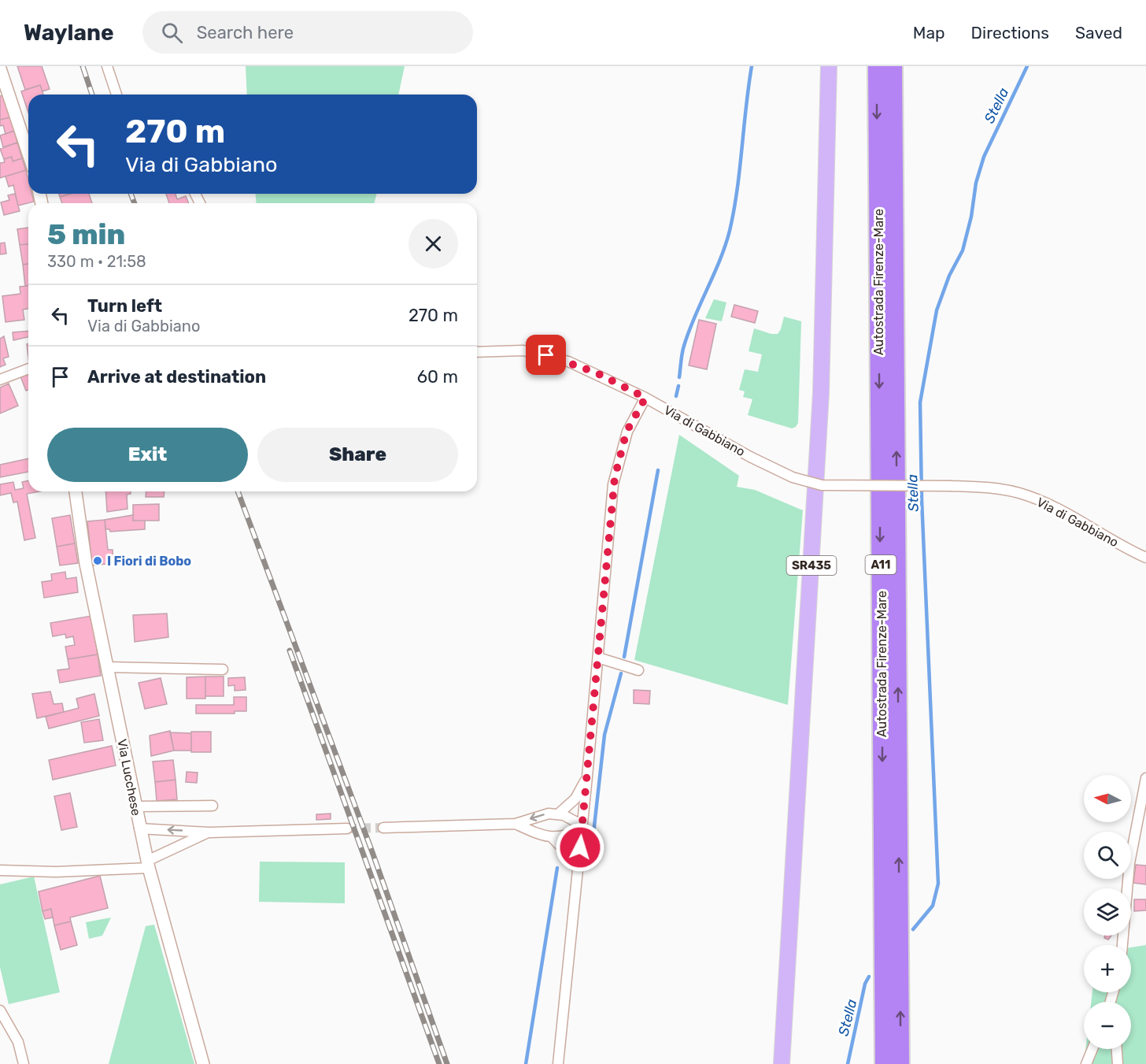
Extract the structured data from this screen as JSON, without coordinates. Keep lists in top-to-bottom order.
{
  "streets": {
    "highway": ["Autostrada Firenze-Mare", "A11"],
    "main road": ["SR435"],
    "street": ["Via di Gabbiano", "Via Lucchese"]
  },
  "water": ["Stella"],
  "places": ["I Fiori di Bobo"],
  "north": "left",
  "page": {
    "header": "Waylane",
    "search": "Search here",
    "nav": ["Map", "Directions", "Saved"],
    "turn": ["270 m", "Via di Gabbiano"],
    "heading": ["5 min", "330 m · 21:58"],
    "list": [
      {
        "name": "Turn left",
        "note": "Via di Gabbiano",
        "value": "270 m"
      },
      {
        "name": "Arrive at destination",
        "value": "60 m"
      }
    ],
    "buttons": ["Exit", "Share"],
    "map_buttons": ["+", "−"]
  }
}
